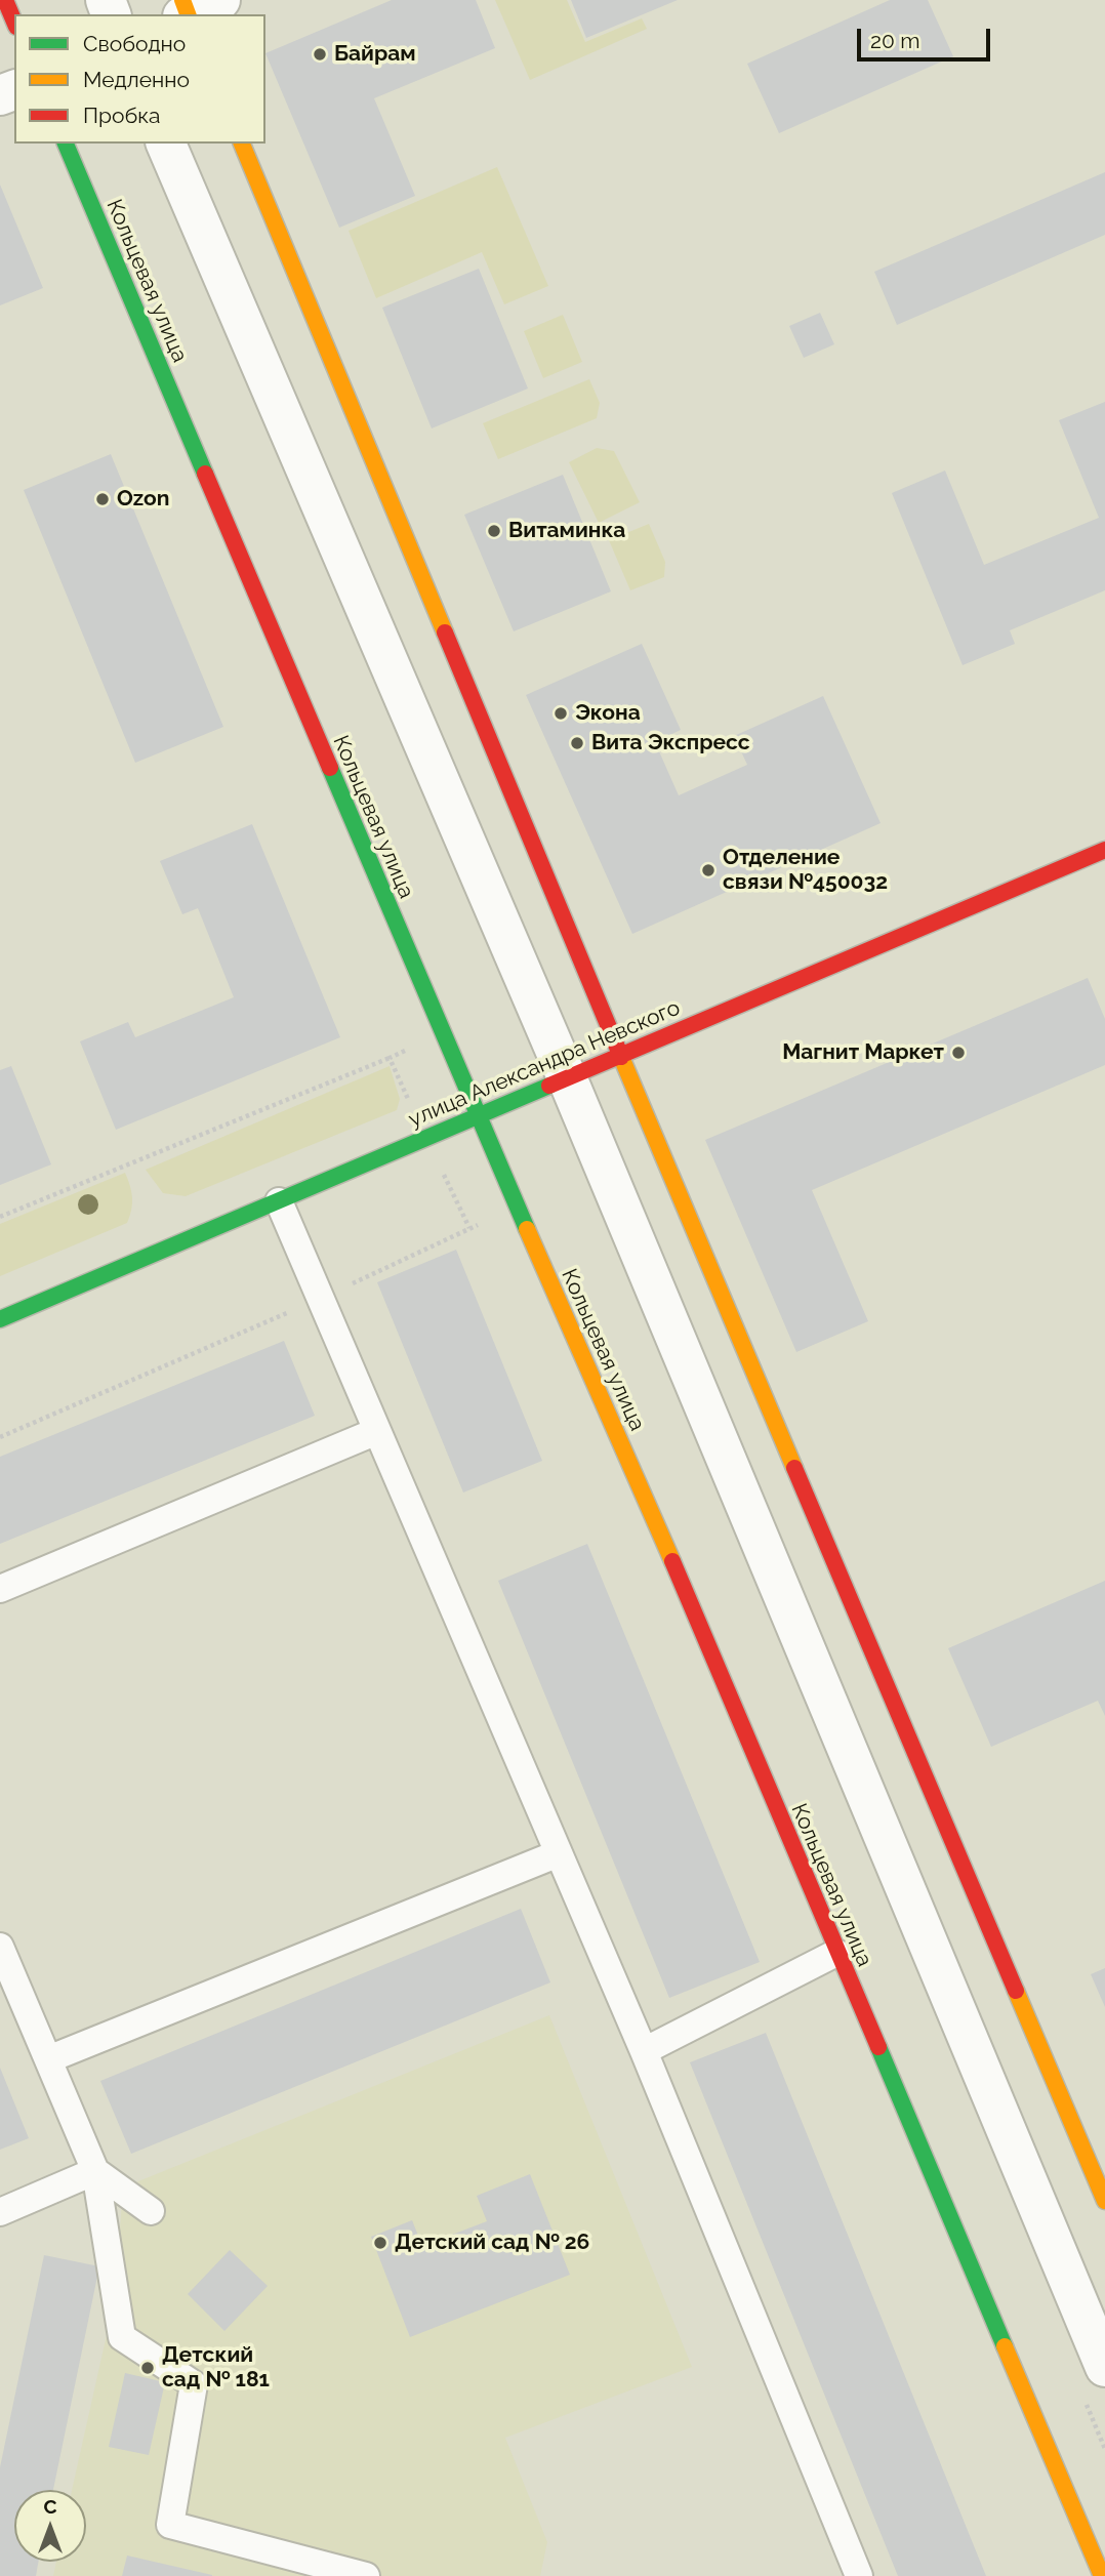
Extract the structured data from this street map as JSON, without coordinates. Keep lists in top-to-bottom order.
{
  "streets": {
    "main road": ["Кольцевая улица", "улица Александра Невского"]
  },
  "crossings": [
    ["Кольцевая улица", "улица Александра Невского"]
  ],
  "places": [
    "Байрам",
    "Ozon",
    "Витаминка",
    "Экона",
    "Вита Экспресс",
    "Отделение связи №450032",
    "Магнит Маркет",
    "Детский сад № 26",
    "Детский сад № 181"
  ],
  "legend": ["Свободно", "Медленно", "Пробка"],
  "scale_bar": "20 m",
  "north": "top"
}
